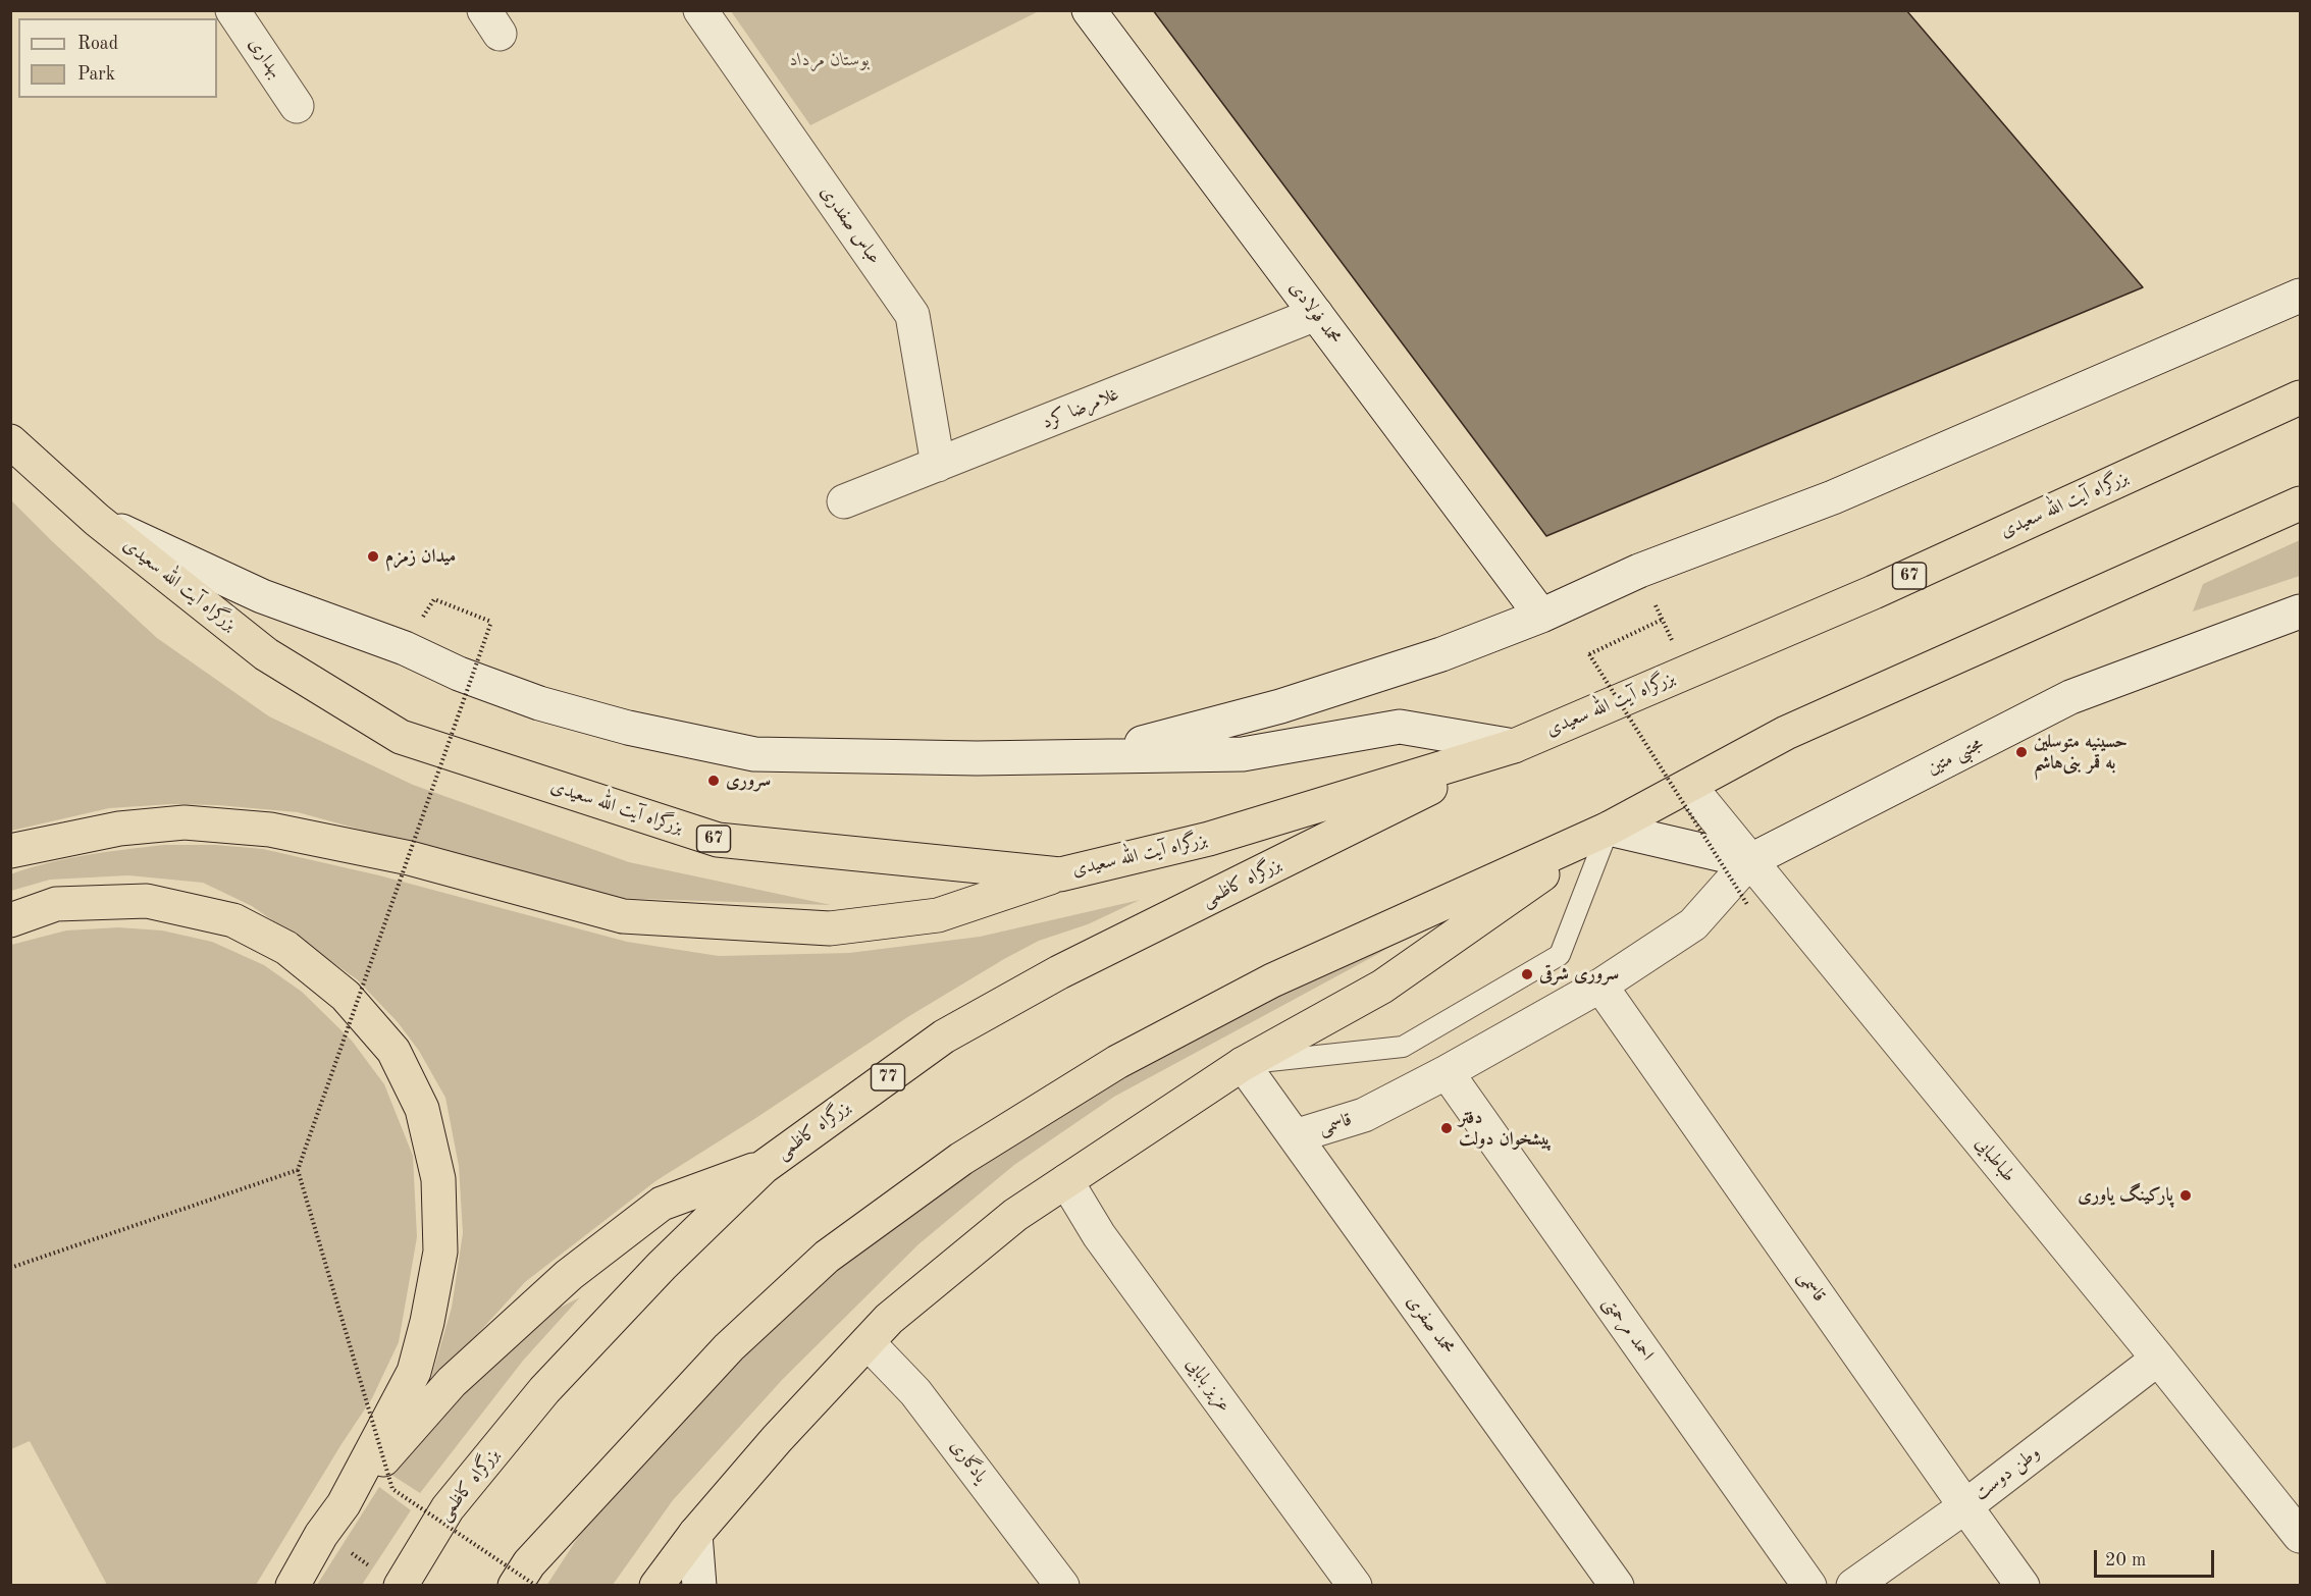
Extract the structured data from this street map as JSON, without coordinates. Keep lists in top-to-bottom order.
{
  "streets": {
    "highway": [
      "بزرگراه آیت الله سعیدی",
      "67",
      "بزرگراه کاظمی",
      "77"
    ],
    "street": [
      "بهداری",
      "عباس صفدری",
      "محمد فولادی",
      "غلامرضا کرد",
      "مجتبی متین",
      "قاسمی",
      "طباطبایی",
      "محمد صفری",
      "احمد مرحمتی",
      "عزیز بابایی",
      "یادگاری",
      "وطن دوست"
    ]
  },
  "crossings": [
    ["عباس صفدری", "غلامرضا کرد"],
    ["محمد فولادی", "غلامرضا کرد"],
    ["بزرگراه آیت الله سعیدی", "بزرگراه کاظمی"],
    ["مجتبی متین", "قاسمی"],
    ["مجتبی متین", "طباطبایی"],
    ["قاسمی", "طباطبایی"],
    ["قاسمی", "محمد صفری"],
    ["قاسمی", "احمد مرحمتی"],
    ["قاسمی", "وطن دوست"],
    ["طباطبایی", "وطن دوست"]
  ],
  "parks": ["بوستان مرداد"],
  "places": [
    "میدان زمزم",
    "حسینیه متوسلین به قمر بنی‌هاشم",
    "سروری",
    "سروری شرقی",
    "دفتر پیشخوان دولت",
    "پارکینگ یاوری"
  ],
  "legend": ["Road", "Park"],
  "scale_bar": "20 m"
}
